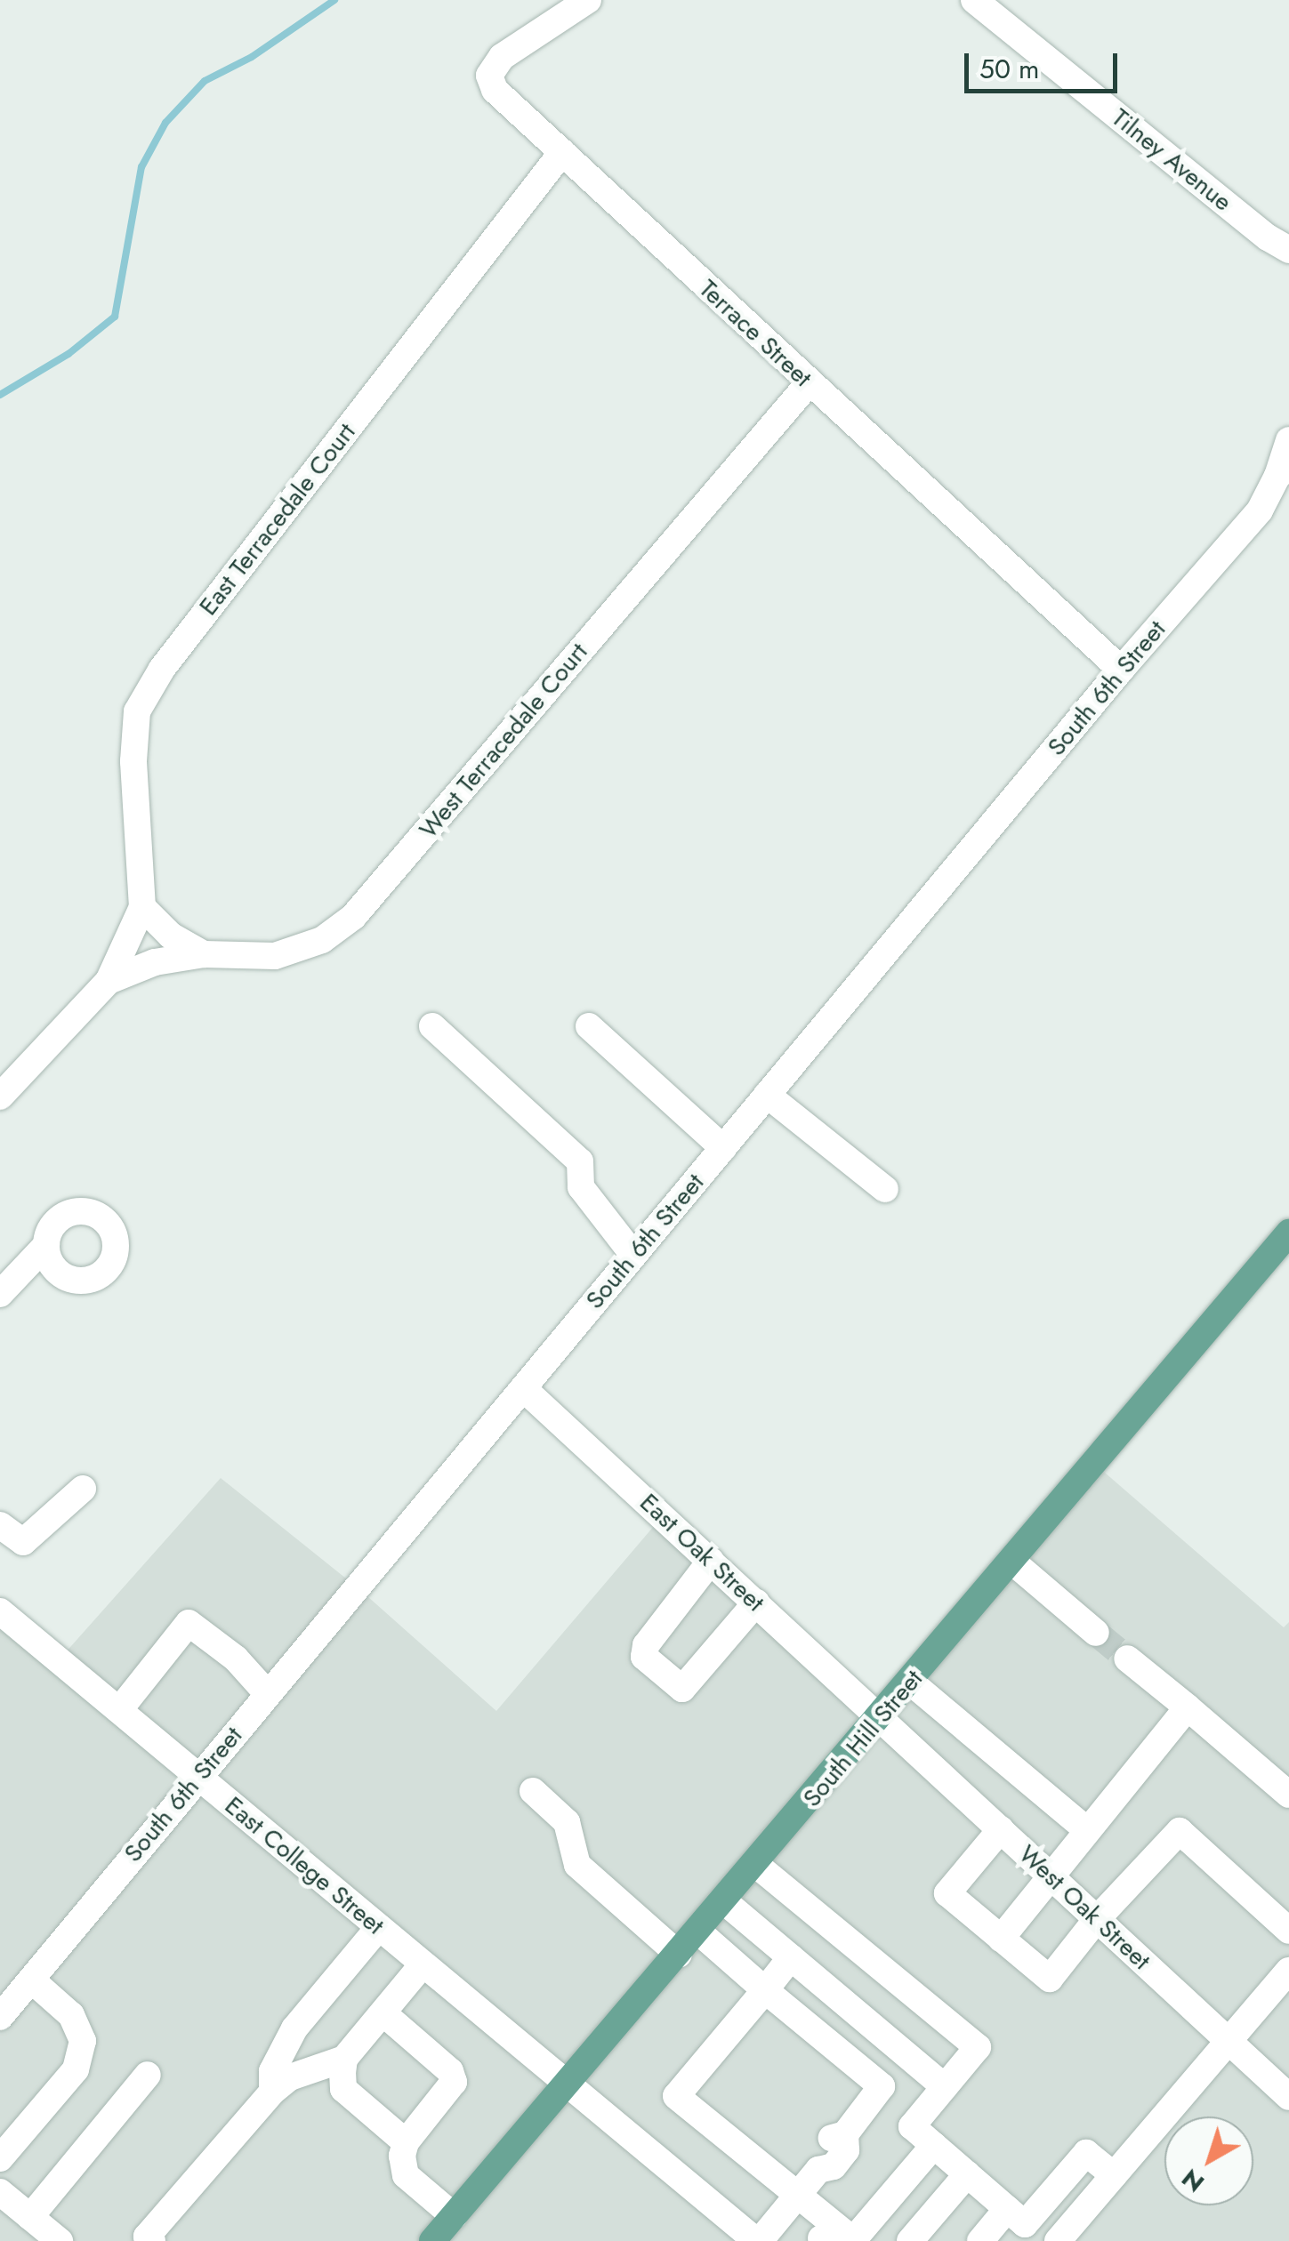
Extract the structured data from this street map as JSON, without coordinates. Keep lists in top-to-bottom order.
{
  "streets": {
    "main road": ["South Hill Street"],
    "street": [
      "Tilney Avenue",
      "Terrace Street",
      "East Terracedale Court",
      "South 6th Street",
      "West Terracedale Court",
      "East Oak Street",
      "East College Street",
      "West Oak Street"
    ]
  },
  "crossings": [
    ["Terrace Street", "East Terracedale Court"],
    ["Terrace Street", "South 6th Street"],
    ["Terrace Street", "West Terracedale Court"],
    ["South 6th Street", "East Oak Street"],
    ["South 6th Street", "East College Street"],
    ["East Oak Street", "South Hill Street"],
    ["East Oak Street", "West Oak Street"],
    ["South Hill Street", "East College Street"],
    ["South Hill Street", "West Oak Street"]
  ],
  "scale_bar": "50 m",
  "north": "bottom left"
}
